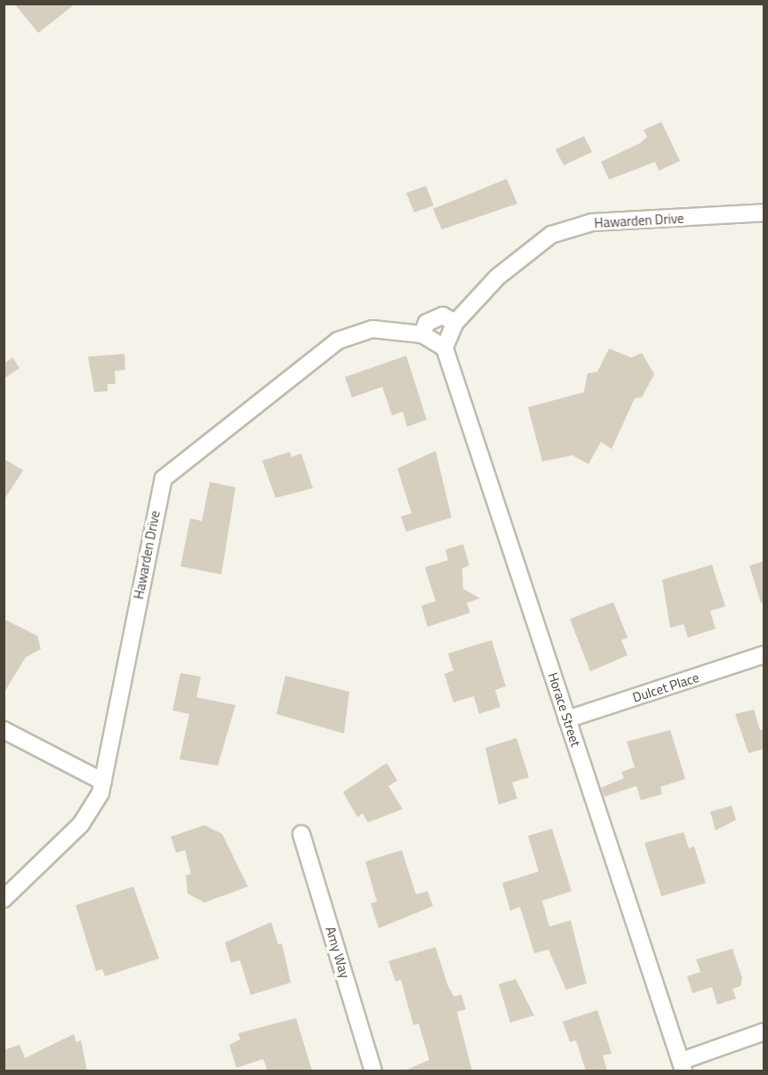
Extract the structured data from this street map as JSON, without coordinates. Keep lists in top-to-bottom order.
{
  "streets": {
    "street": [
      "Hawarden Drive",
      "Dulcet Place",
      "Horace Street",
      "Amy Way"
    ]
  },
  "crossings": [
    ["Hawarden Drive", "Horace Street"],
    ["Dulcet Place", "Horace Street"]
  ]
}
